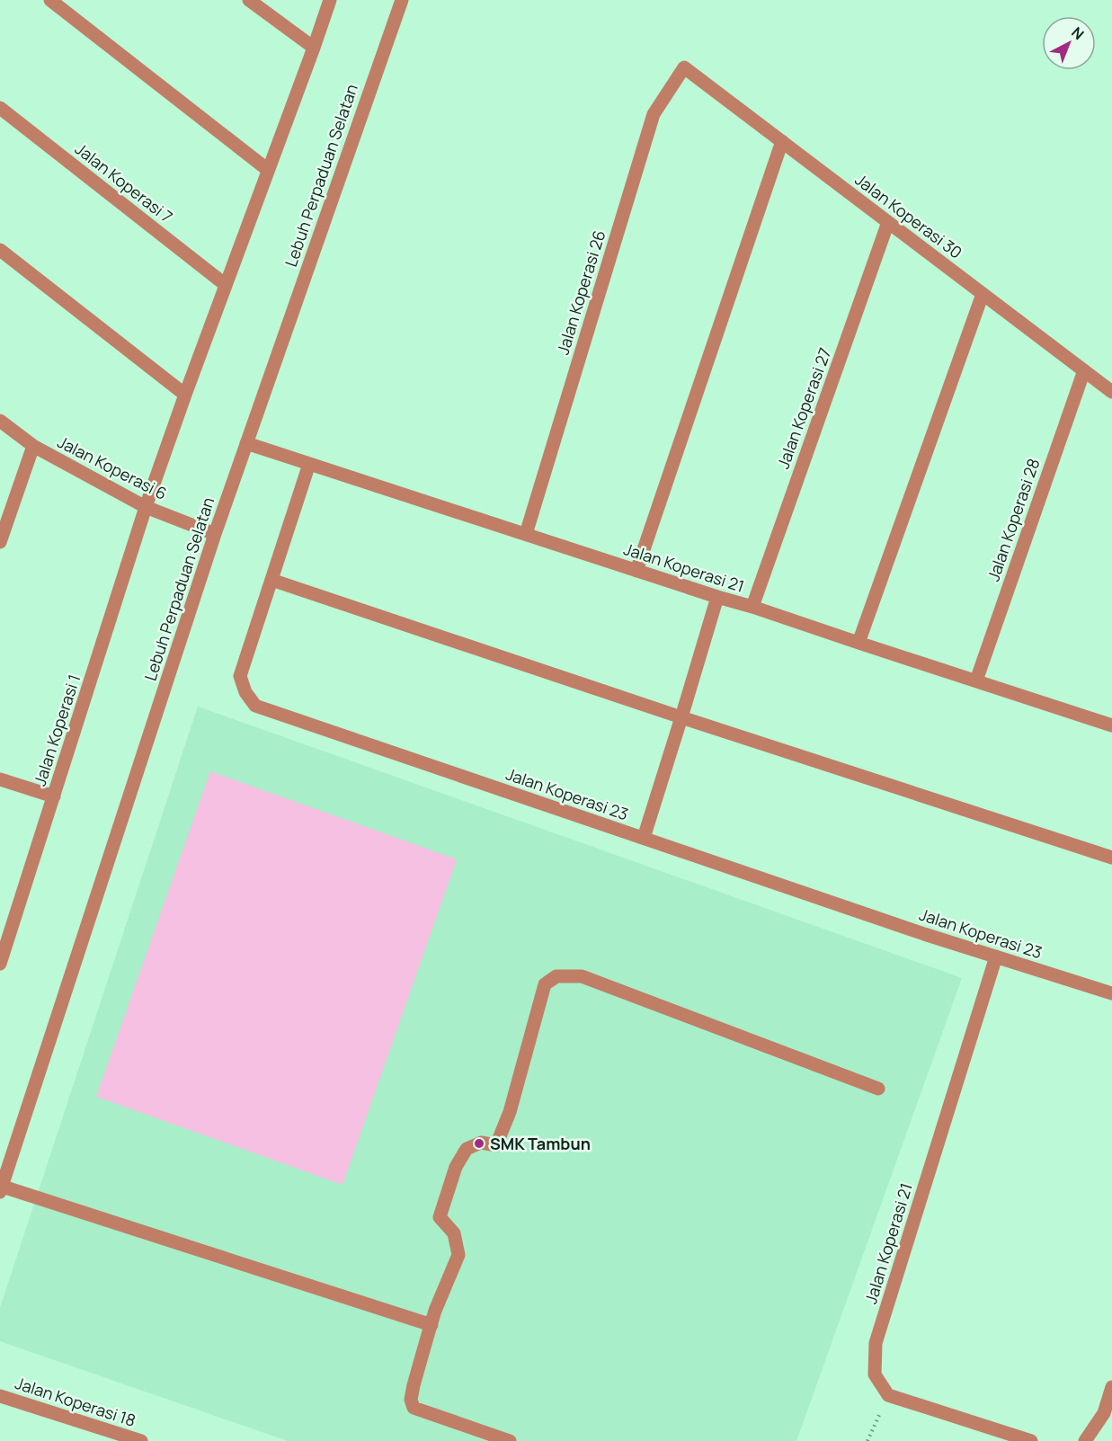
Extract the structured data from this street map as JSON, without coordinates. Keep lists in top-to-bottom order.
{
  "streets": {
    "street": [
      "Lebuh Perpaduan Selatan",
      "Jalan Koperasi 7",
      "Jalan Koperasi 30",
      "Jalan Koperasi 26",
      "Jalan Koperasi 27",
      "Jalan Koperasi 6",
      "Jalan Koperasi 28",
      "Jalan Koperasi 21",
      "Jalan Koperasi 1",
      "Jalan Koperasi 23",
      "Jalan Koperasi 18"
    ]
  },
  "crossings": [
    ["Lebuh Perpaduan Selatan", "Jalan Koperasi 6"],
    ["Lebuh Perpaduan Selatan", "Jalan Koperasi 21"],
    ["Jalan Koperasi 7", "Jalan Koperasi 1"],
    ["Jalan Koperasi 30", "Jalan Koperasi 26"],
    ["Jalan Koperasi 30", "Jalan Koperasi 27"],
    ["Jalan Koperasi 30", "Jalan Koperasi 28"],
    ["Jalan Koperasi 26", "Jalan Koperasi 21"],
    ["Jalan Koperasi 27", "Jalan Koperasi 21"],
    ["Jalan Koperasi 6", "Jalan Koperasi 1"],
    ["Jalan Koperasi 28", "Jalan Koperasi 21"],
    ["Jalan Koperasi 21", "Jalan Koperasi 23"]
  ],
  "places": ["SMK Tambun"],
  "north": "top right"
}
